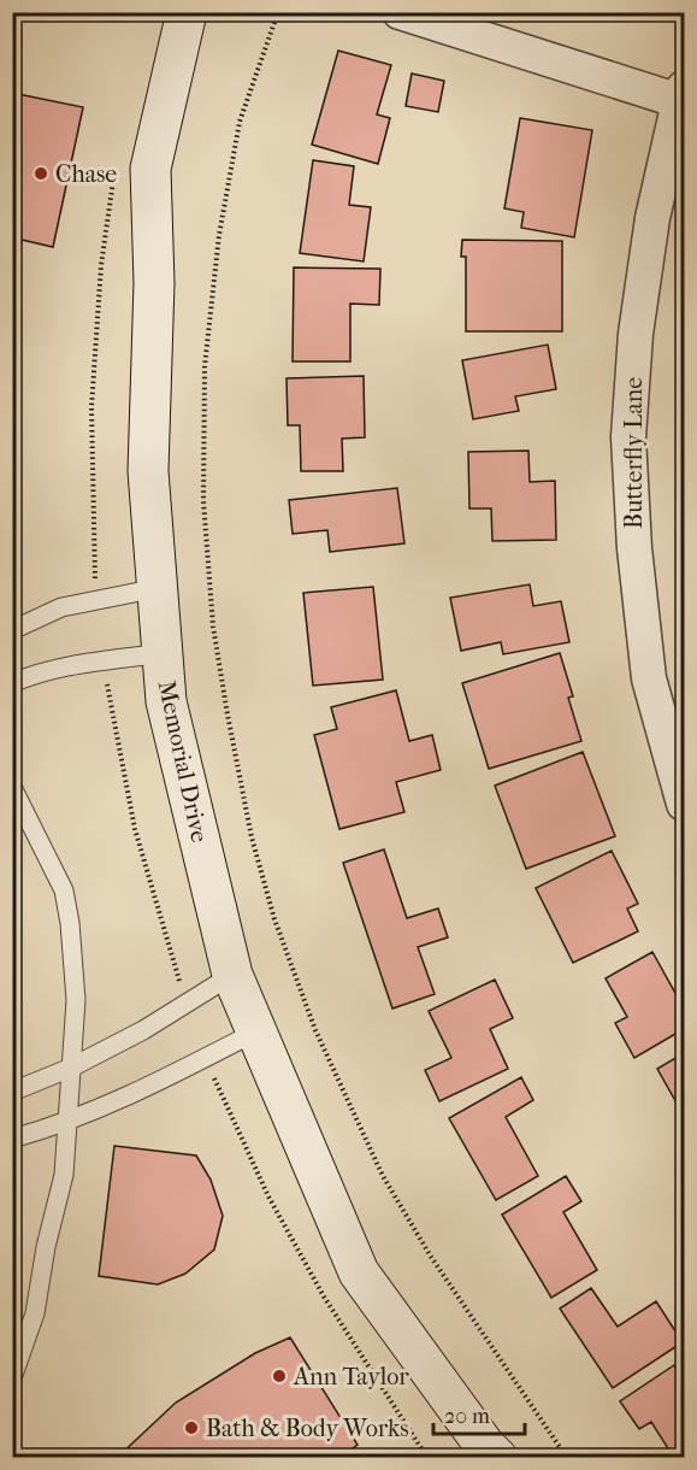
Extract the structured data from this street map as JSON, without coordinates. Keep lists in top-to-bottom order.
{
  "streets": {
    "main road": ["Memorial Drive"],
    "street": ["Butterfly Lane"]
  },
  "places": ["Chase", "Ann Taylor", "Bath & Body Works"],
  "scale_bar": "20 m"
}
